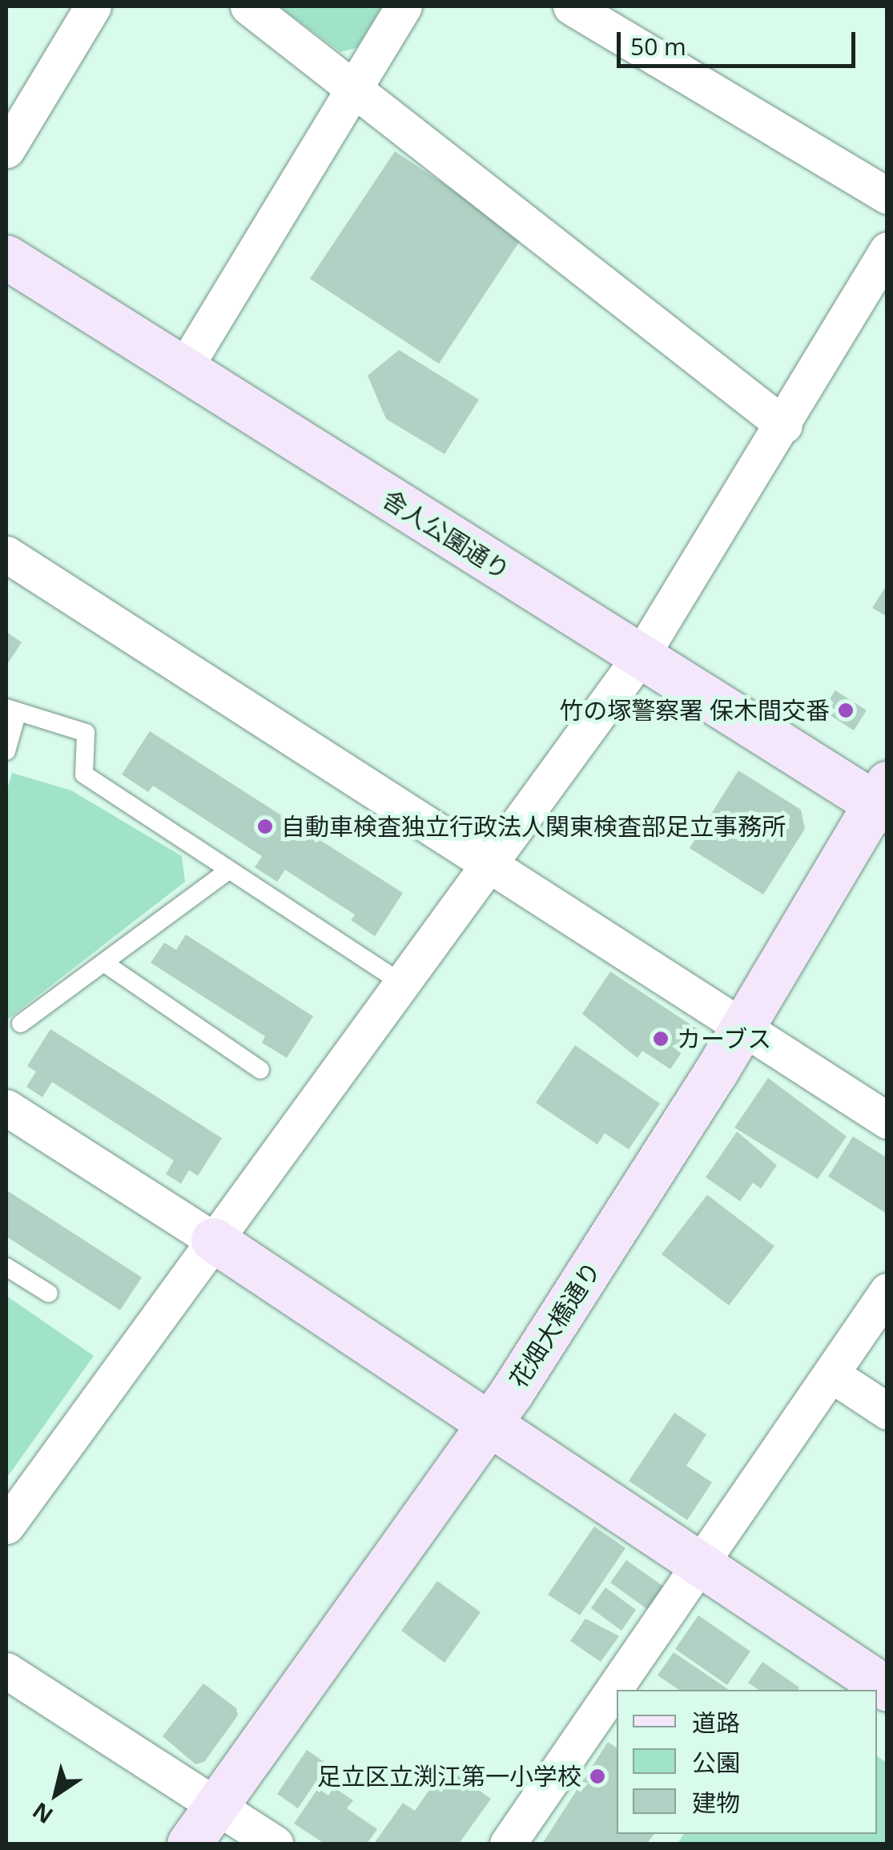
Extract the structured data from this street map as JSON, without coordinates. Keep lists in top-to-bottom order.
{
  "streets": {
    "street": ["舎人公園通り", "花畑大橋通り"]
  },
  "crossings": [
    ["舎人公園通り", "花畑大橋通り"]
  ],
  "places": [
    "竹の塚警察署 保木間交番",
    "自動車検査独立行政法人関東検査部足立事務所",
    "カーブス",
    "足立区立渕江第一小学校"
  ],
  "legend": ["道路", "公園", "建物"],
  "scale_bar": "50 m",
  "north": "bottom left"
}
